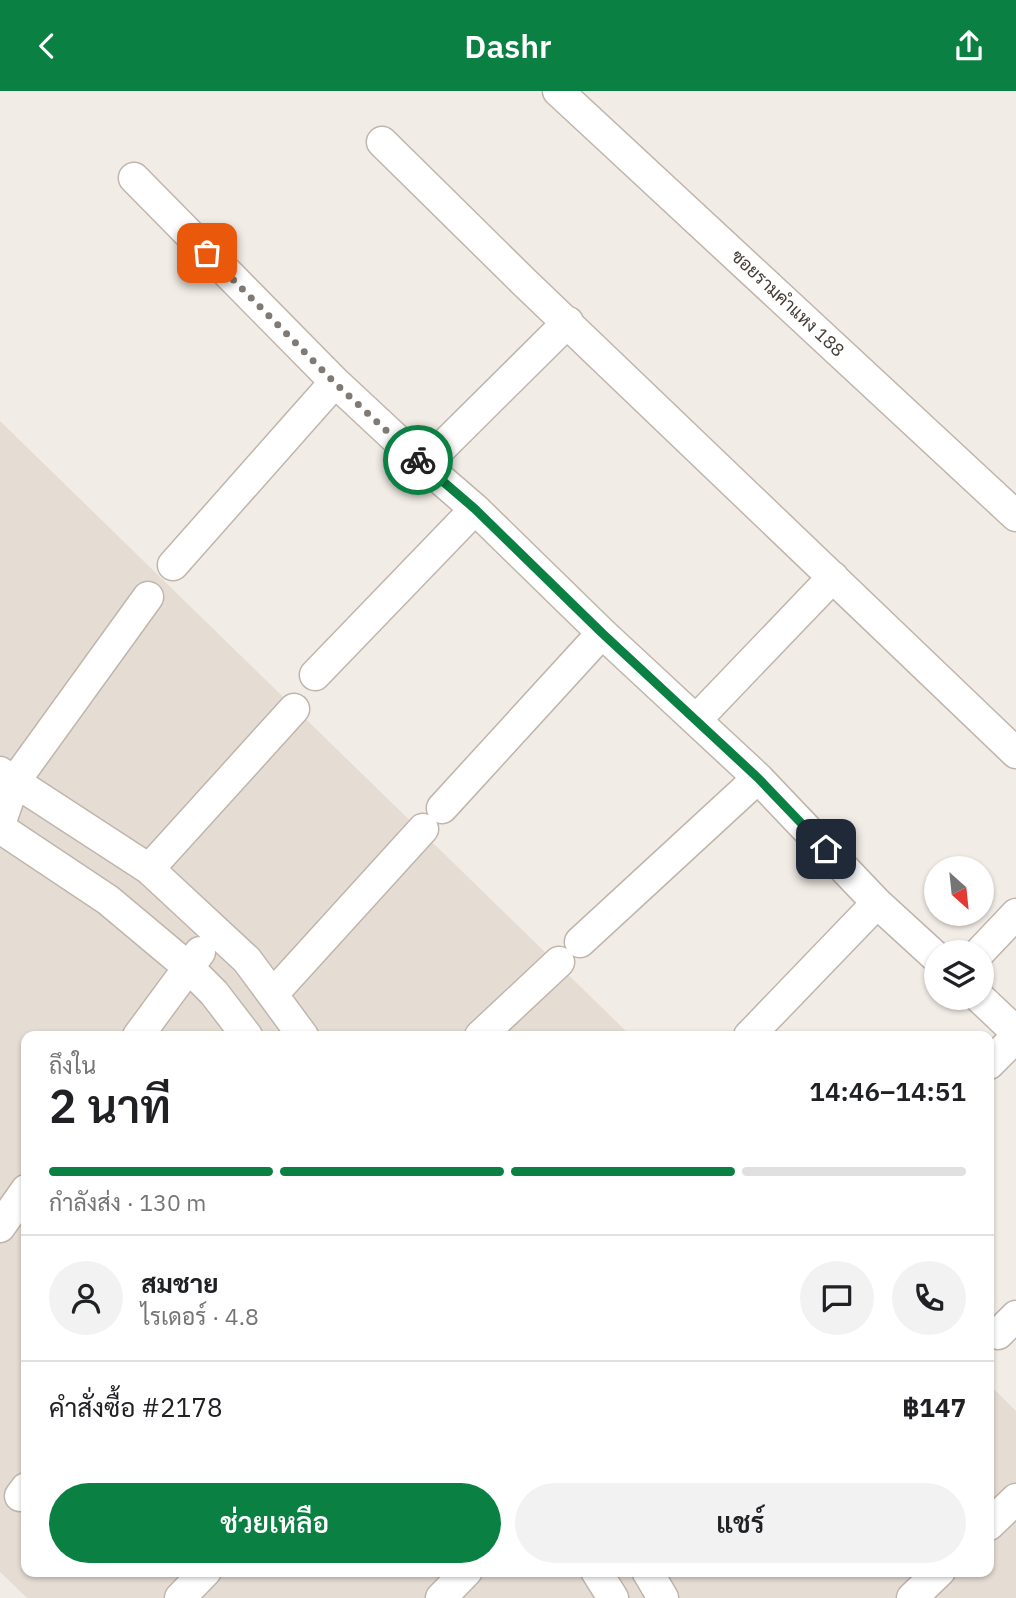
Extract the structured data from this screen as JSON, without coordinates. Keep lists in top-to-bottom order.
{
  "streets": {
    "street": ["ซอยรามคำแหง 188"]
  },
  "north": "bottom right",
  "page": {
    "header": "Dashr",
    "heading": ["2 นาที", "ถึงใน", "14:46–14:51"],
    "panel": [
      "สมชาย",
      "ไรเดอร์ · 4.8",
      "คำสั่งซื้อ #2178",
      "฿147"
    ],
    "bar": "กำลังส่ง · 130 m",
    "buttons": ["ช่วยเหลือ", "แชร์"]
  }
}
